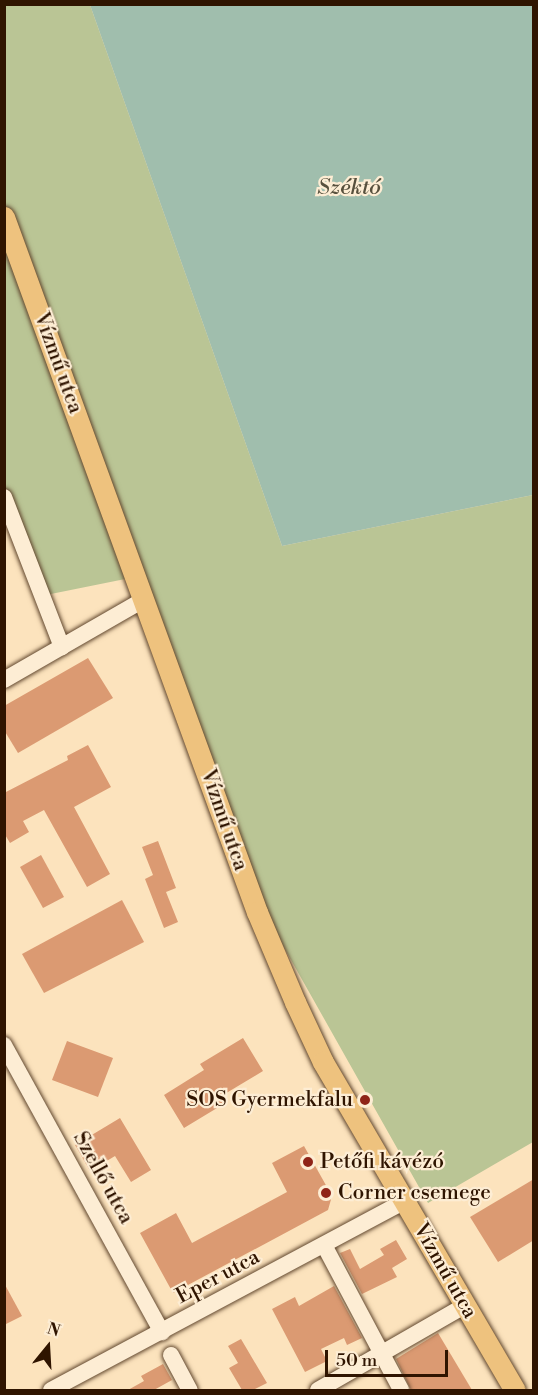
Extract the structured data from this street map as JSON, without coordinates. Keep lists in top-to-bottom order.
{
  "streets": {
    "main road": ["Vízmű utca"],
    "street": ["Szellő utca", "Eper utca"]
  },
  "crossings": [
    ["Vízmű utca", "Eper utca"],
    ["Szellő utca", "Eper utca"]
  ],
  "water": ["Széktó"],
  "places": ["SOS Gyermekfalu", "Petőfi kávézó", "Corner csemege"],
  "scale_bar": "50 m",
  "north": "top"
}
